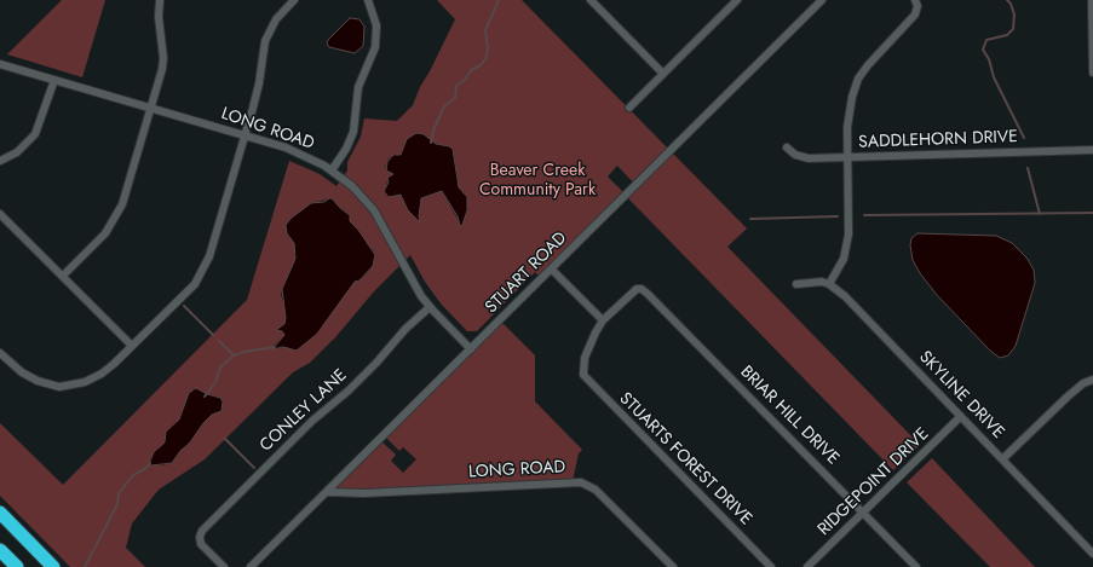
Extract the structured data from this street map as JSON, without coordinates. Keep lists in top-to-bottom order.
{
  "streets": {
    "street": [
      "LONG ROAD",
      "SADDLEHORN DRIVE",
      "STUART ROAD",
      "SKYLINE DRIVE",
      "CONLEY LANE",
      "BRIAR HILL DRIVE",
      "STUARTS FOREST DRIVE",
      "RIDGEPOINT DRIVE"
    ]
  },
  "crossings": [
    ["LONG ROAD", "STUART ROAD"],
    ["LONG ROAD", "CONLEY LANE"],
    ["SKYLINE DRIVE", "RIDGEPOINT DRIVE"],
    ["BRIAR HILL DRIVE", "STUARTS FOREST DRIVE"],
    ["BRIAR HILL DRIVE", "RIDGEPOINT DRIVE"]
  ],
  "parks": ["Beaver Creek Community Park"]
}
